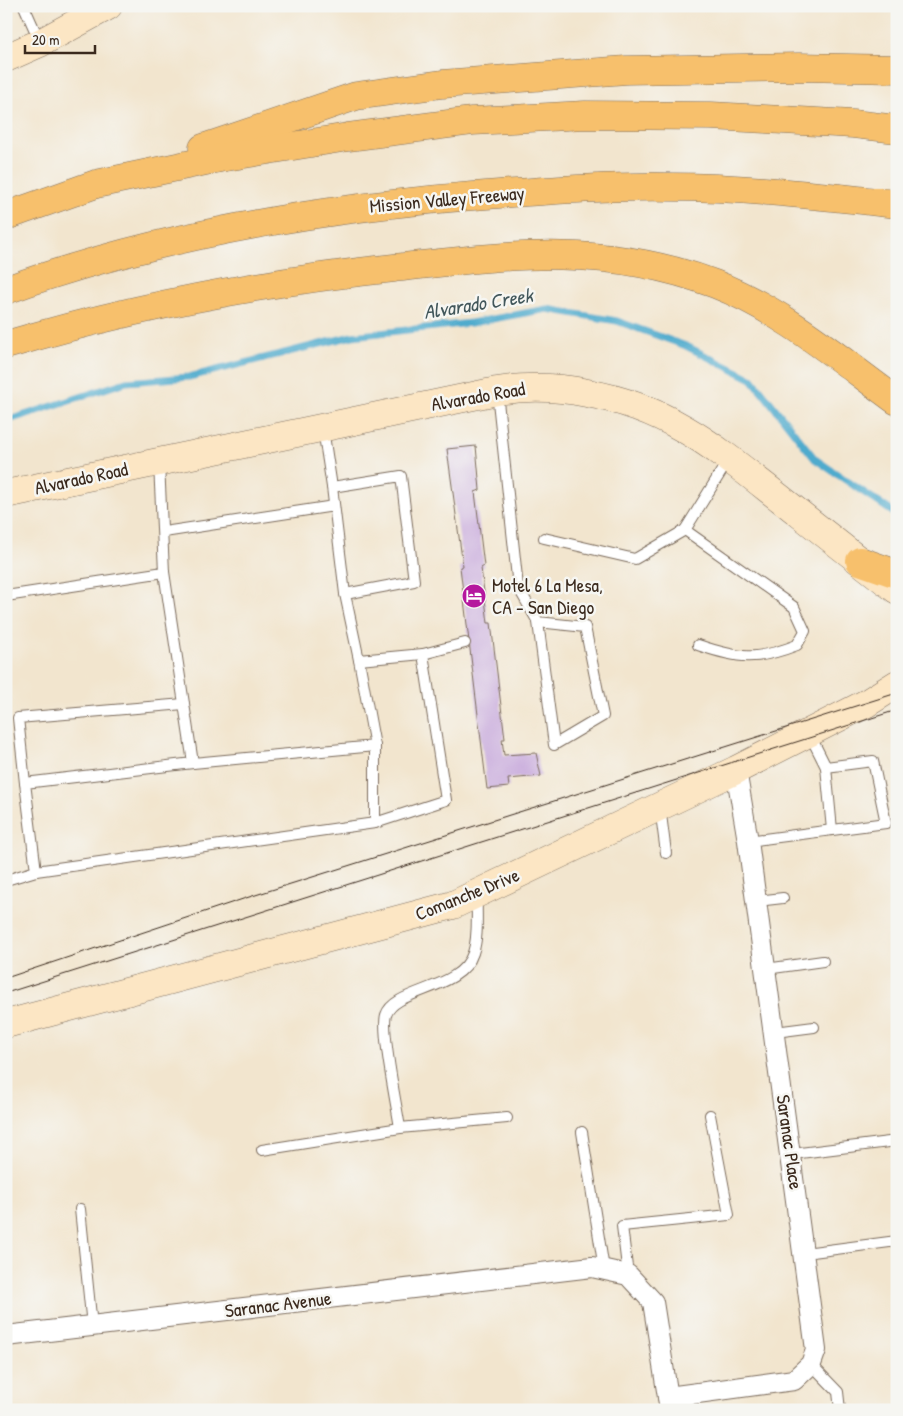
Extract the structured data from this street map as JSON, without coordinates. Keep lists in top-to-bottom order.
{
  "streets": {
    "highway": ["Mission Valley Freeway"],
    "street": [
      "Alvarado Road",
      "Comanche Drive",
      "Saranac Place",
      "Saranac Avenue"
    ]
  },
  "crossings": [
    ["Comanche Drive", "Saranac Place"]
  ],
  "water": ["Alvarado Creek"],
  "places": {
    "hotel": ["Motel 6 La Mesa, CA - San Diego"]
  },
  "scale_bar": "20 m"
}
